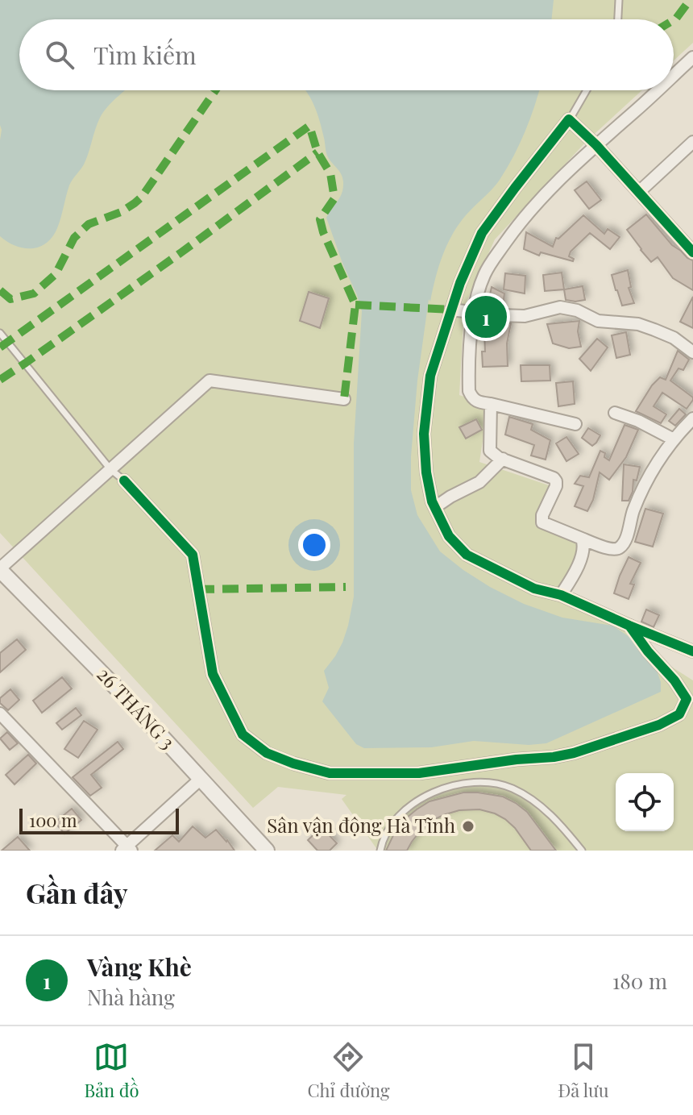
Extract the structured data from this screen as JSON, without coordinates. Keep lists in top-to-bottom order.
{
  "streets": {
    "street": ["26 THÁNG 3"]
  },
  "places": ["Sân vận động Hà Tĩnh"],
  "scale_bar": "100 m",
  "page": {
    "search": "Tìm kiếm",
    "pins": "1",
    "scale": "100 m",
    "heading": "Gần đây",
    "list": [
      {
        "mark": "1",
        "name": "Vàng Khè",
        "note": "Nhà hàng",
        "value": "180 m"
      }
    ],
    "nav": ["Bản đồ", "Chỉ đường", "Đã lưu"]
  }
}
